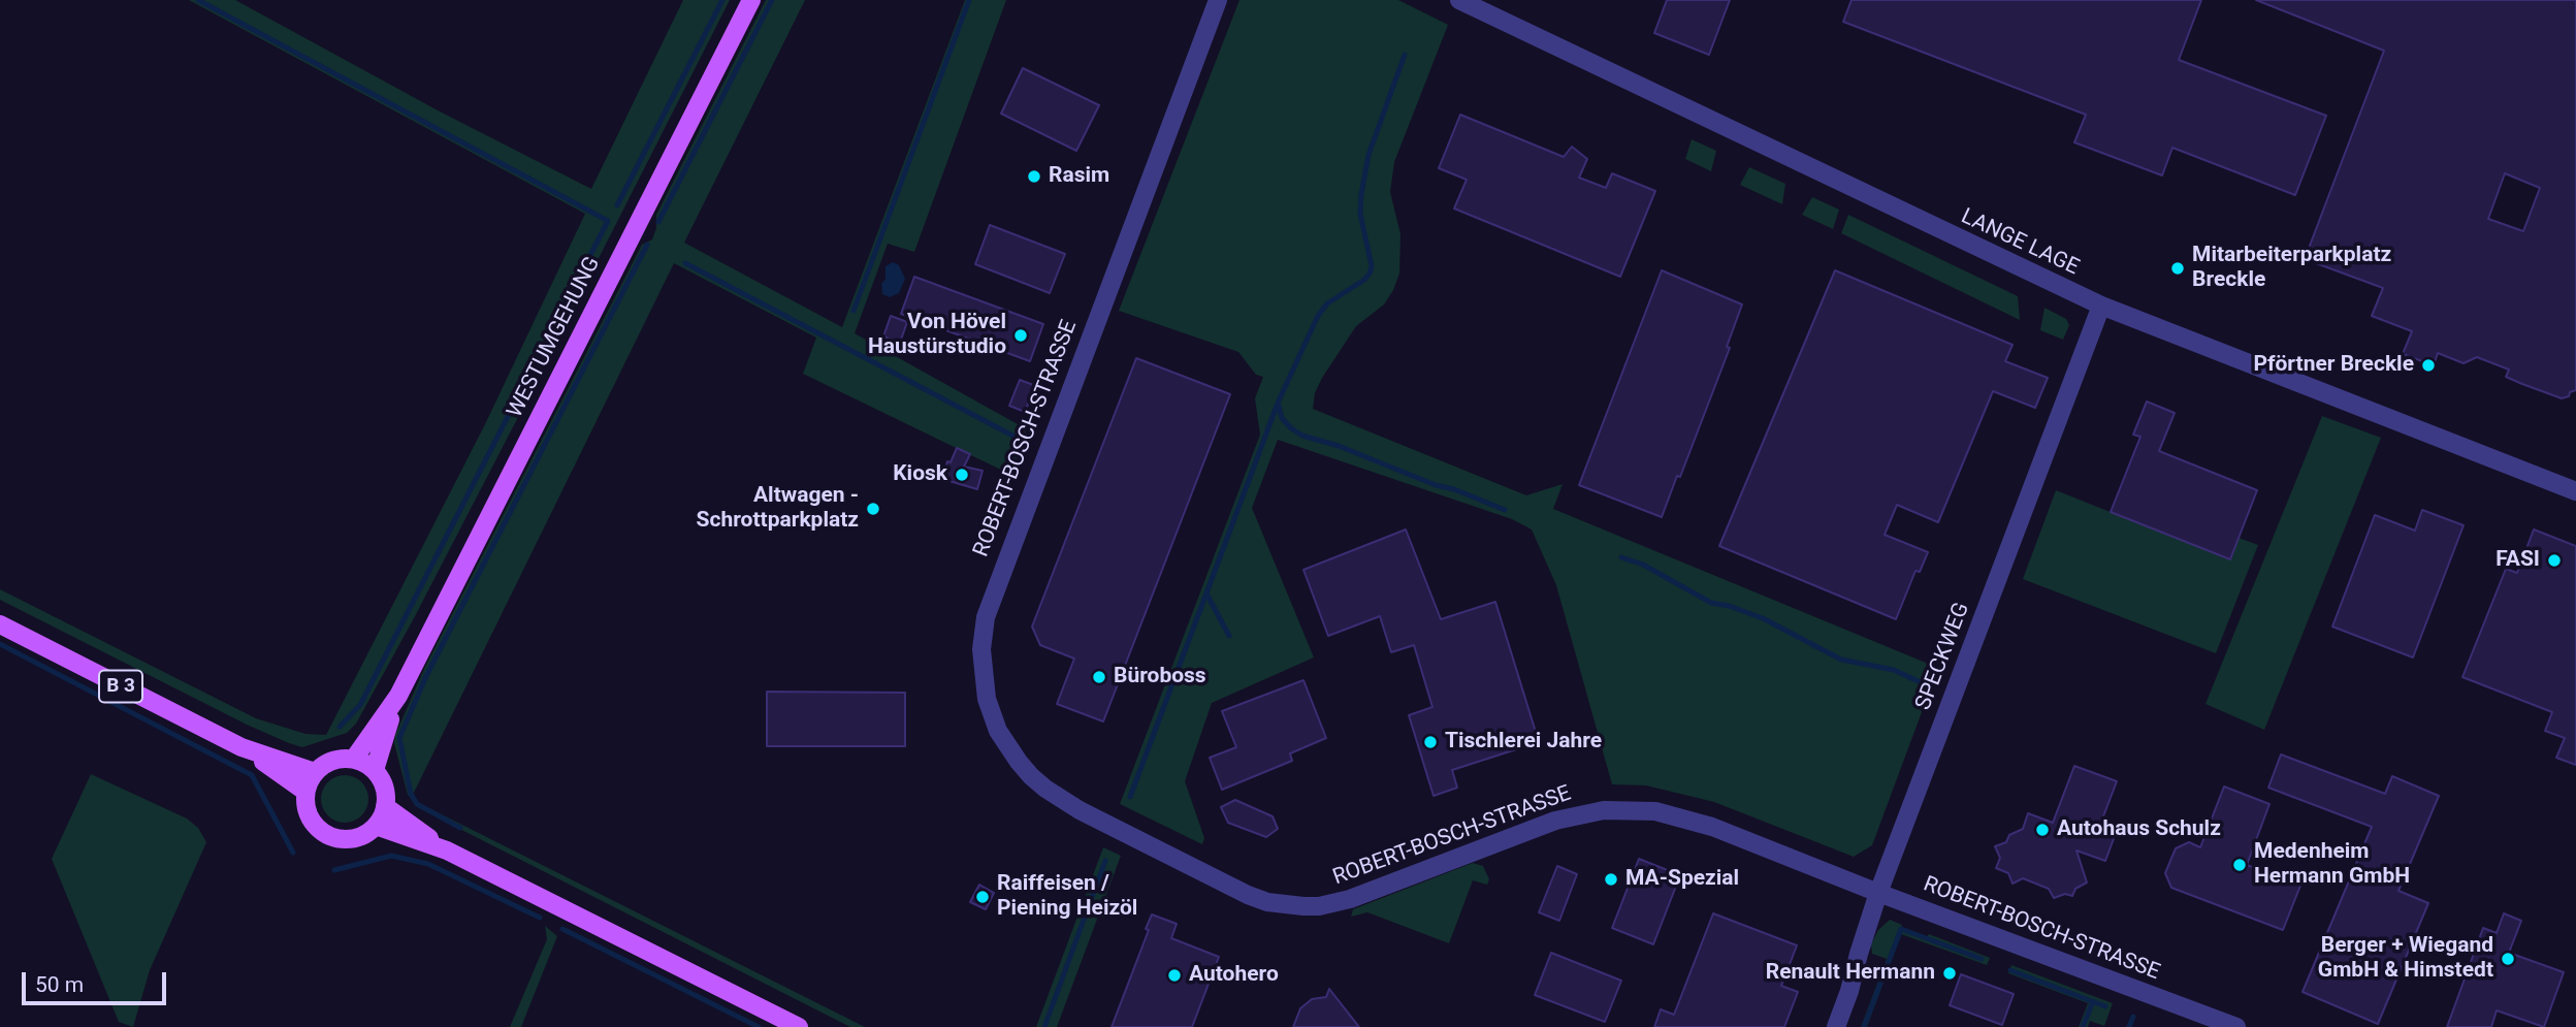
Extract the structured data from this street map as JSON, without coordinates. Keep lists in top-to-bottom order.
{
  "streets": {
    "main road": ["WESTUMGEHUNG", "B 3"],
    "street": ["LANGE LAGE", "ROBERT-BOSCH-STRASSE", "SPECKWEG"]
  },
  "crossings": [
    ["LANGE LAGE", "SPECKWEG"],
    ["WESTUMGEHUNG", "B 3"],
    ["ROBERT-BOSCH-STRASSE", "SPECKWEG"]
  ],
  "places": [
    "Rasim",
    "Mitarbeiterparkplatz Breckle",
    "Von Hövel Haustürstudio",
    "Pförtner Breckle",
    "Kiosk",
    "Altwagen - Schrottparkplatz",
    "FASI",
    "Büroboss",
    "Tischlerei Jahre",
    "Autohaus Schulz",
    "Medenheim Hermann GmbH",
    "MA-Spezial",
    "Raiffeisen / Piening Heizöl",
    "Berger + Wiegand GmbH & Himstedt",
    "Renault Hermann",
    "Autohero"
  ],
  "scale_bar": "50 m"
}
